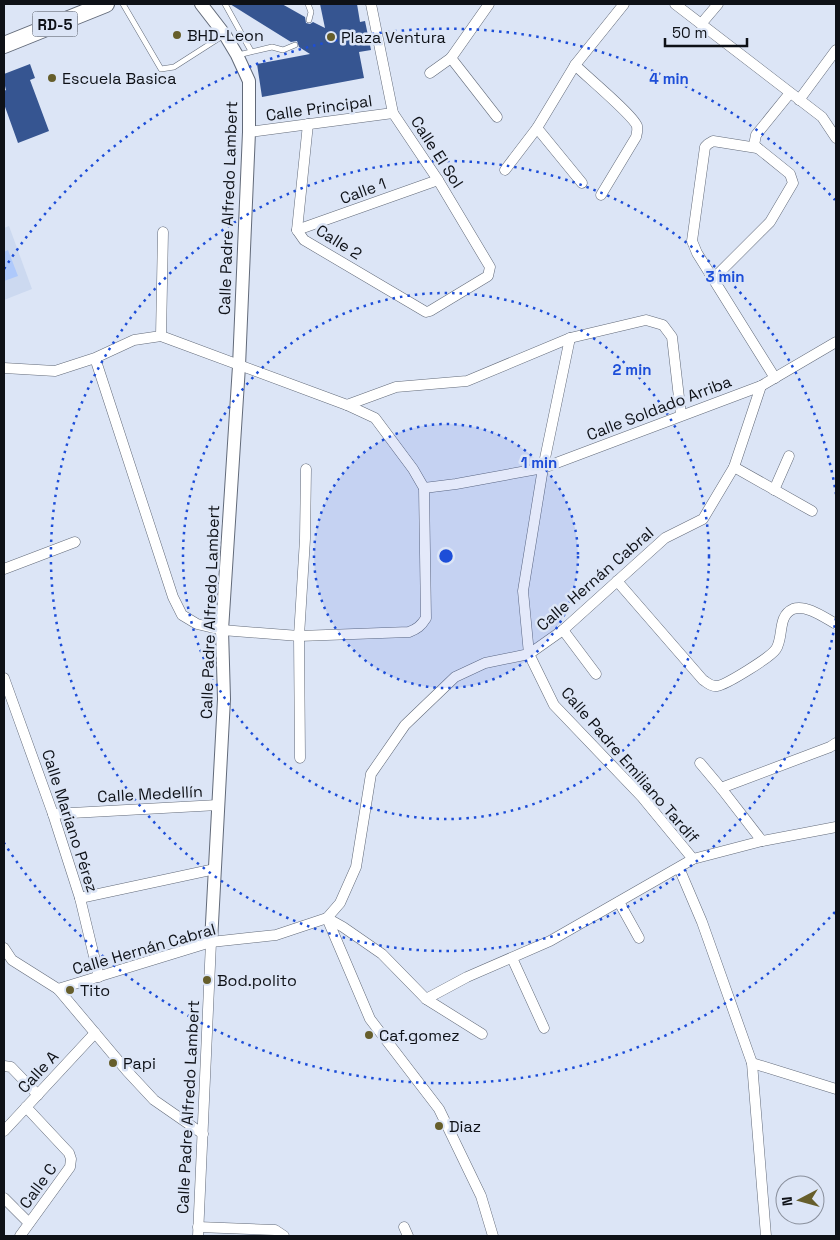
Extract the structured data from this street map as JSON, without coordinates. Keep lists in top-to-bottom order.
{
  "streets": {
    "main road": ["RD-5"],
    "street": [
      "Calle Principal",
      "Calle El Sol",
      "Calle 1",
      "Calle Padre Alfredo Lambert",
      "Calle 2",
      "Calle Soldado Arriba",
      "Calle Hernán Cabral",
      "Calle Padre Emiliano Tardif",
      "Calle Medellín",
      "Calle Mariano Pérez",
      "Calle A",
      "Calle C"
    ]
  },
  "crossings": [
    ["Calle Principal", "Calle El Sol"],
    ["Calle Principal", "Calle Padre Alfredo Lambert"],
    ["Calle Principal", "Calle 2"],
    ["Calle El Sol", "Calle 1"],
    ["Calle El Sol", "Calle 2"],
    ["Calle 1", "Calle 2"],
    ["Calle Padre Alfredo Lambert", "Calle Hernán Cabral"],
    ["Calle Padre Alfredo Lambert", "Calle Medellín"],
    ["Calle Soldado Arriba", "Calle Hernán Cabral"],
    ["Calle Soldado Arriba", "Calle Padre Emiliano Tardif"],
    ["Calle Hernán Cabral", "Calle Padre Emiliano Tardif"],
    ["Calle Hernán Cabral", "Calle Mariano Pérez"],
    ["Calle Medellín", "Calle Mariano Pérez"],
    ["Calle A", "Calle C"]
  ],
  "places": [
    "BHD-Leon",
    "Plaza Ventura",
    "Escuela Basica",
    "Bod.polito",
    "Tito",
    "Caf.gomez",
    "Papi",
    "Diaz"
  ],
  "scale_bar": "50 m",
  "north": "left",
  "rings": [
    "4 min",
    "3 min",
    "2 min",
    "1 min"
  ]
}
